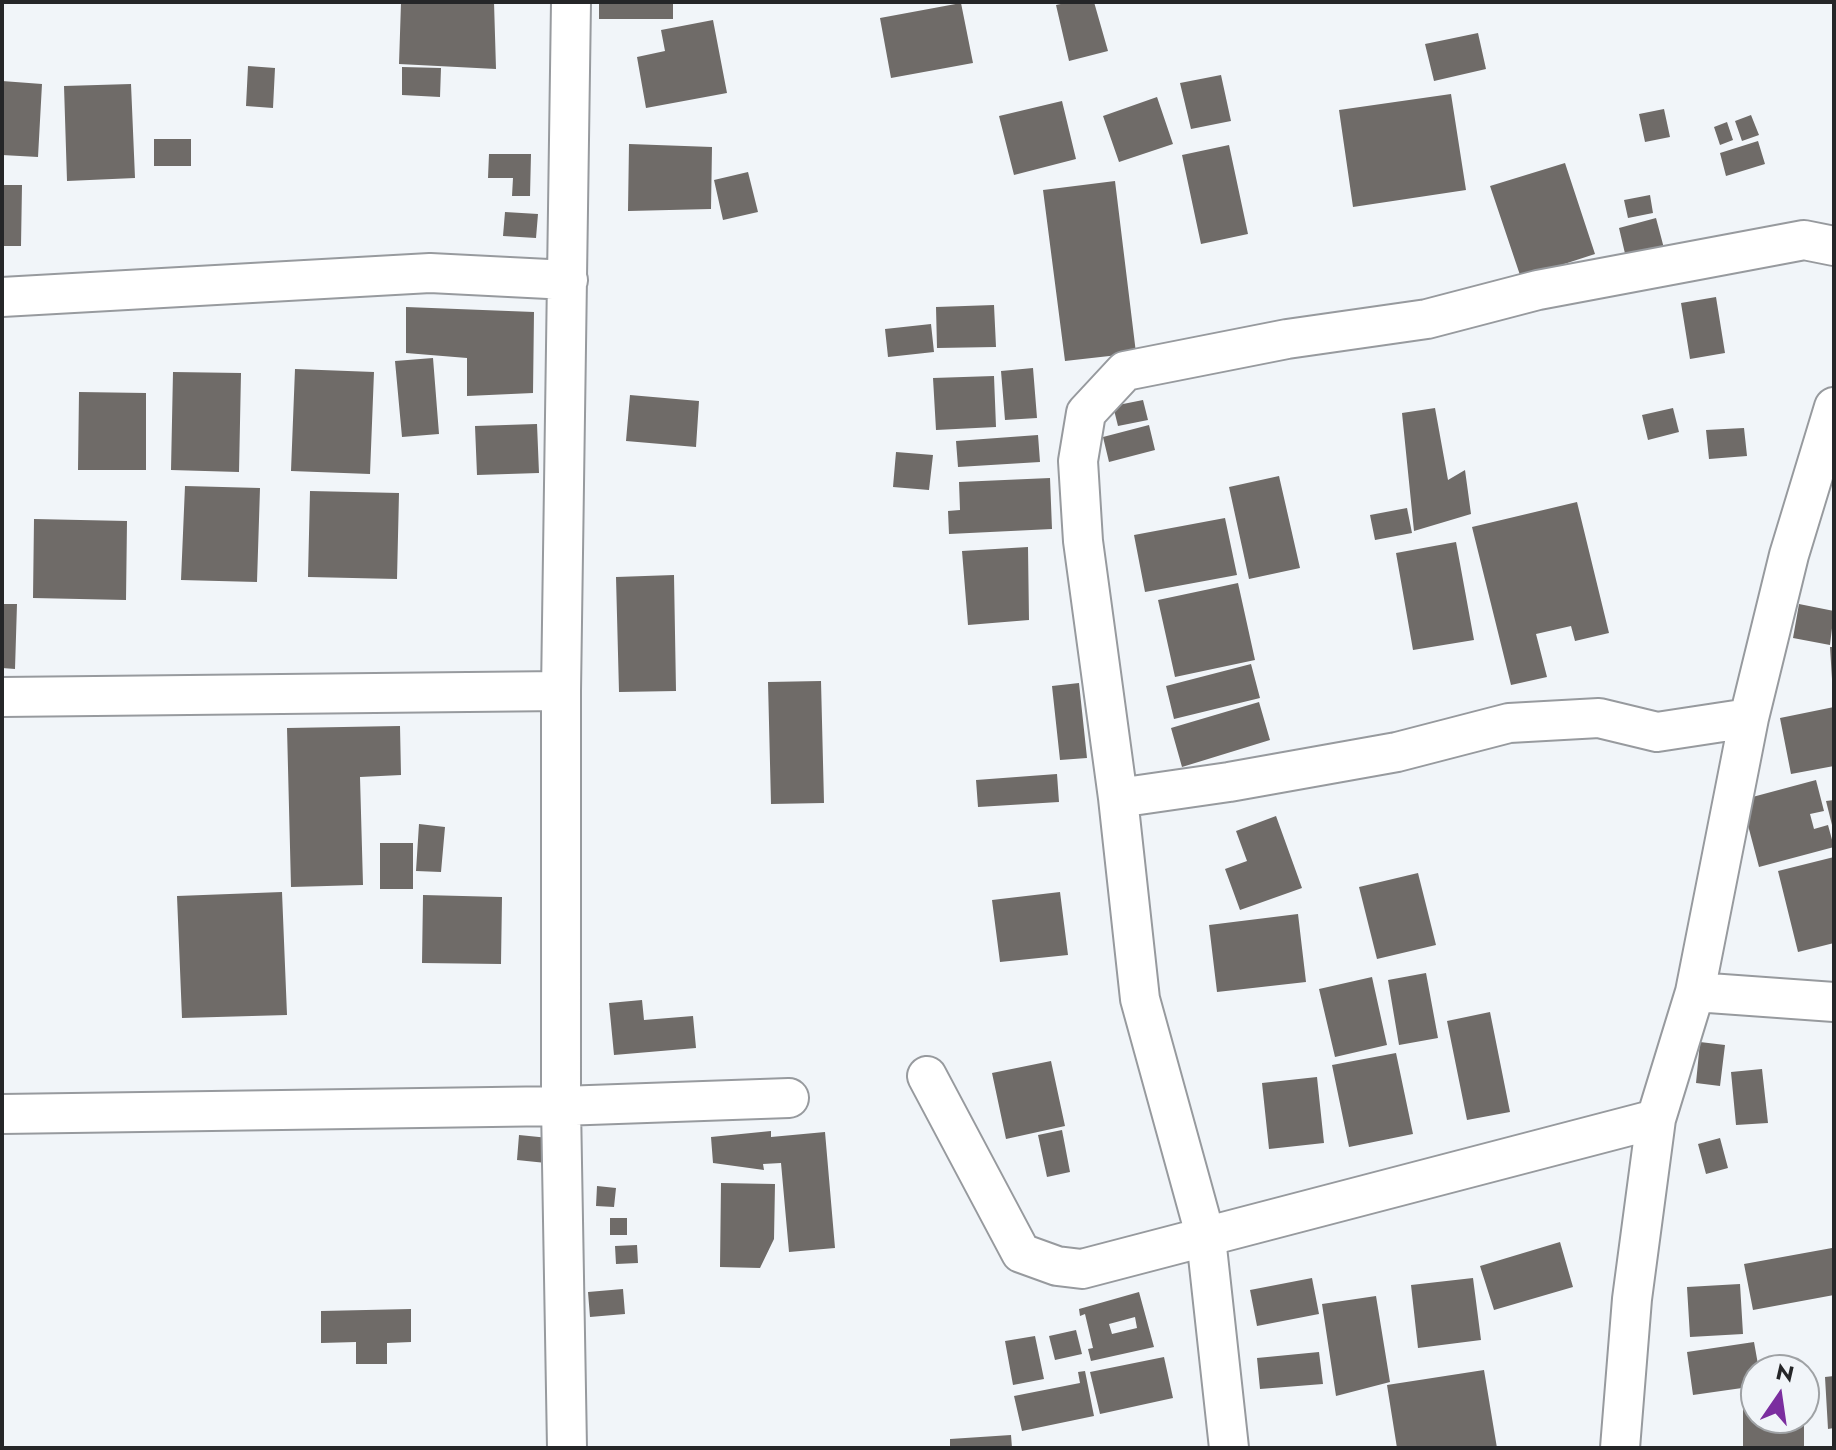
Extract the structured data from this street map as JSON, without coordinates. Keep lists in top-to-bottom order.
{
  "north": "top"
}
